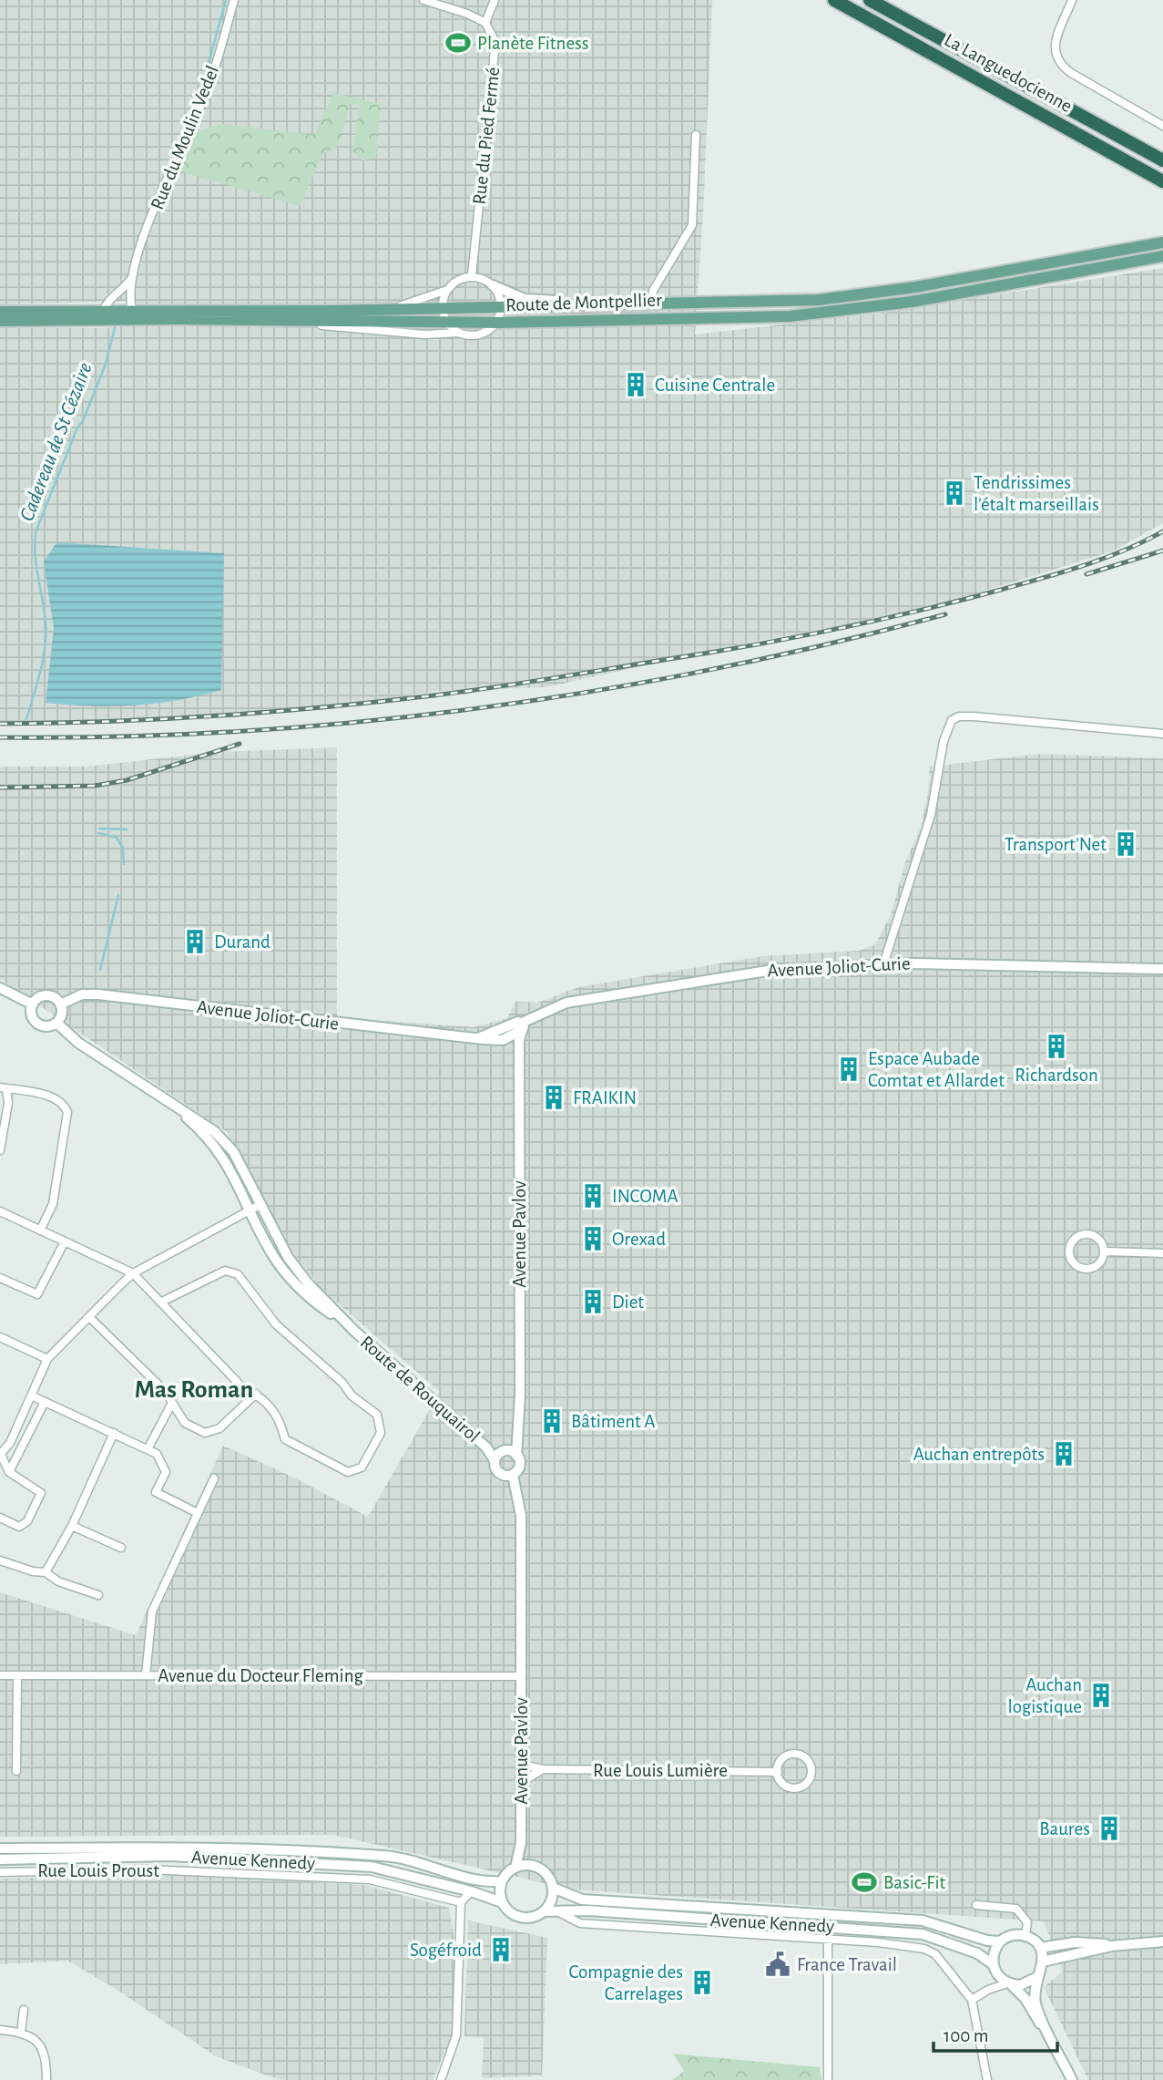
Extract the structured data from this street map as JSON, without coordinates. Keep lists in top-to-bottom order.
{
  "streets": {
    "highway": ["La Languedocienne"],
    "main road": ["Route de Montpellier"],
    "street": [
      "Rue du Pied Fermé",
      "Rue du Moulin Vedel",
      "Avenue Joliot-Curie",
      "Avenue Pavlov",
      "Route de Rouquairol",
      "Avenue du Docteur Fleming",
      "Rue Louis Lumière",
      "Avenue Kennedy",
      "Rue Louis Proust"
    ]
  },
  "crossings": [
    ["Rue du Moulin Vedel", "Route de Montpellier"],
    ["Avenue Joliot-Curie", "Avenue Pavlov"],
    ["Avenue Joliot-Curie", "Route de Rouquairol"],
    ["Avenue Pavlov", "Route de Rouquairol"],
    ["Avenue Pavlov", "Avenue du Docteur Fleming"],
    ["Avenue Pavlov", "Rue Louis Lumière"],
    ["Avenue Pavlov", "Avenue Kennedy"]
  ],
  "districts": ["Mas Roman"],
  "water": ["Cadereau de St Cézaire"],
  "places": {
    "sports": ["Planète Fitness", "Basic-Fit"],
    "building": [
      "Cuisine Centrale",
      "Tendrissimes l'étalt marseillais",
      "Transport'Net",
      "Durand",
      "Richardson",
      "Espace Aubade Comtat et Allardet",
      "FRAIKIN",
      "INCOMA",
      "Orexad",
      "Diet",
      "Bâtiment A",
      "Auchan entrepôts",
      "Auchan logistique",
      "Baures",
      "Sogéfroid",
      "Compagnie des Carrelages"
    ],
    "public building": ["France Travail"]
  },
  "scale_bar": "100 m"
}
